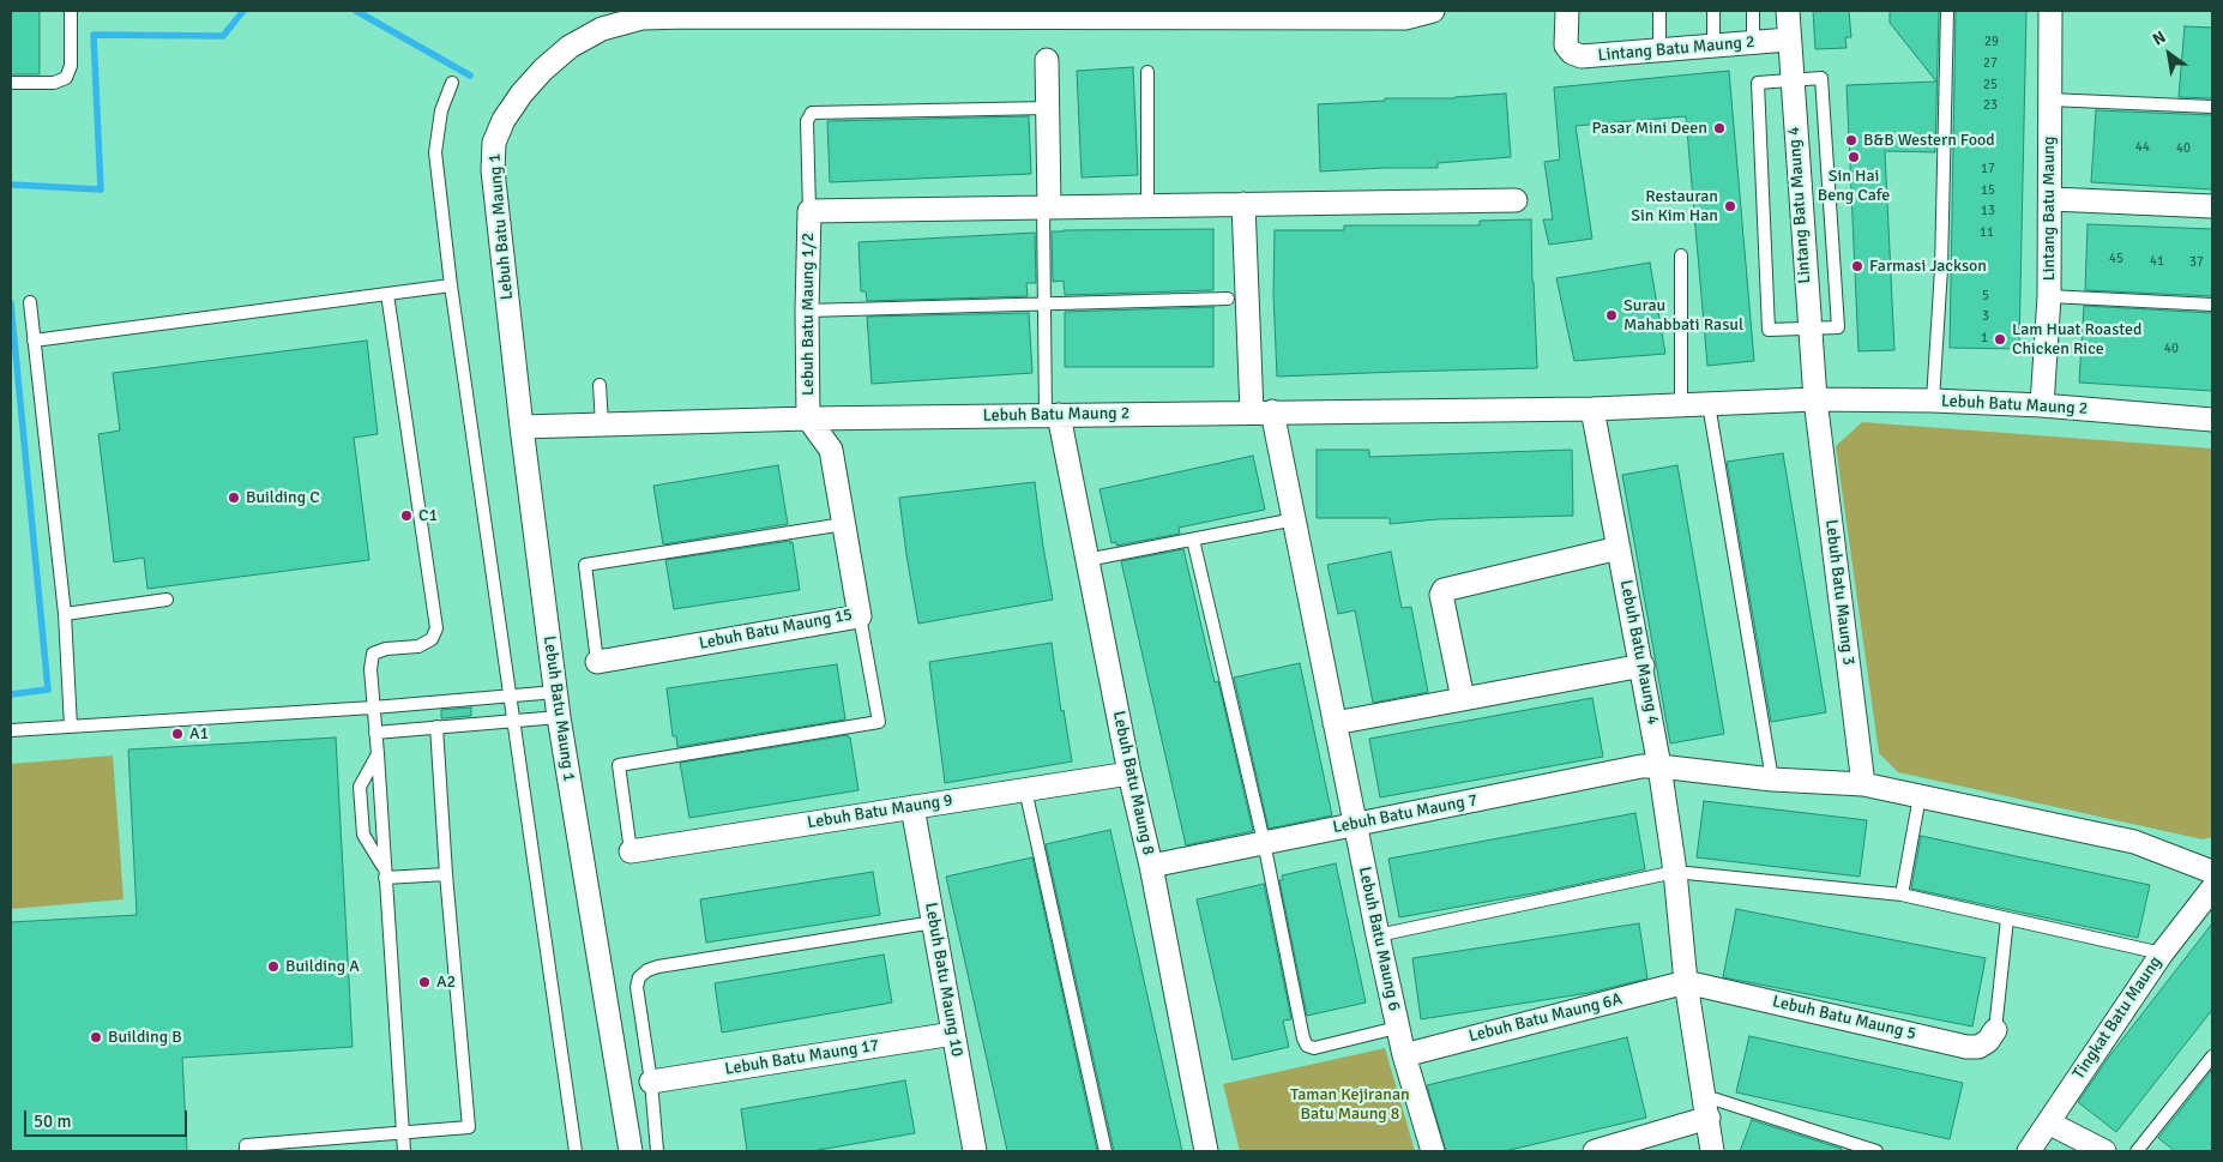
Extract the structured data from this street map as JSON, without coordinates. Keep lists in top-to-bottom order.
{
  "streets": {
    "street": [
      "Lintang Batu Maung 2",
      "Lintang Batu Maung 4",
      "Lintang Batu Maung",
      "Lebuh Batu Maung 1",
      "Lebuh Batu Maung 1/2",
      "Lebuh Batu Maung 2",
      "Lebuh Batu Maung 3",
      "Lebuh Batu Maung 15",
      "Lebuh Batu Maung 4",
      "Lebuh Batu Maung 8",
      "Lebuh Batu Maung 9",
      "Lebuh Batu Maung 7",
      "Lebuh Batu Maung 6",
      "Lebuh Batu Maung 10",
      "Lebuh Batu Maung 6A",
      "Lebuh Batu Maung 5",
      "Tingkat Batu Maung",
      "Lebuh Batu Maung 17"
    ]
  },
  "crossings": [
    ["Lintang Batu Maung 2", "Lintang Batu Maung 4"],
    ["Lintang Batu Maung 4", "Lebuh Batu Maung 2"],
    ["Lintang Batu Maung 4", "Lebuh Batu Maung 3"],
    ["Lintang Batu Maung", "Lebuh Batu Maung 2"],
    ["Lebuh Batu Maung 1", "Lebuh Batu Maung 2"],
    ["Lebuh Batu Maung 1/2", "Lebuh Batu Maung 2"],
    ["Lebuh Batu Maung 1/2", "Lebuh Batu Maung 15"],
    ["Lebuh Batu Maung 2", "Lebuh Batu Maung 3"],
    ["Lebuh Batu Maung 2", "Lebuh Batu Maung 15"],
    ["Lebuh Batu Maung 2", "Lebuh Batu Maung 4"],
    ["Lebuh Batu Maung 2", "Lebuh Batu Maung 8"],
    ["Lebuh Batu Maung 2", "Lebuh Batu Maung 6"],
    ["Lebuh Batu Maung 4", "Lebuh Batu Maung 7"],
    ["Lebuh Batu Maung 4", "Lebuh Batu Maung 6A"],
    ["Lebuh Batu Maung 4", "Lebuh Batu Maung 5"],
    ["Lebuh Batu Maung 8", "Lebuh Batu Maung 9"],
    ["Lebuh Batu Maung 8", "Lebuh Batu Maung 7"],
    ["Lebuh Batu Maung 9", "Lebuh Batu Maung 10"],
    ["Lebuh Batu Maung 7", "Lebuh Batu Maung 6"],
    ["Lebuh Batu Maung 6", "Lebuh Batu Maung 6A"],
    ["Lebuh Batu Maung 10", "Lebuh Batu Maung 17"],
    ["Lebuh Batu Maung 6A", "Lebuh Batu Maung 5"]
  ],
  "parks": ["Taman Kejiranan Batu Maung 8"],
  "places": [
    "Pasar Mini Deen",
    "B&B Western Food",
    "Sin Hai Beng Cafe",
    "Restauran Sin Kim Han",
    "Farmasi Jackson",
    "Surau Mahabbati Rasul",
    "Lam Huat Roasted Chicken Rice",
    "Building C",
    "C1",
    "A1",
    "Building A",
    "A2",
    "Building B"
  ],
  "house_numbers": [
    "29",
    "27",
    "25",
    "23",
    "44",
    "40",
    "17",
    "15",
    "13",
    "11",
    "45",
    "41",
    "37",
    "5",
    "3",
    "1",
    "40"
  ],
  "scale_bar": "50 m",
  "north": "top left"
}
